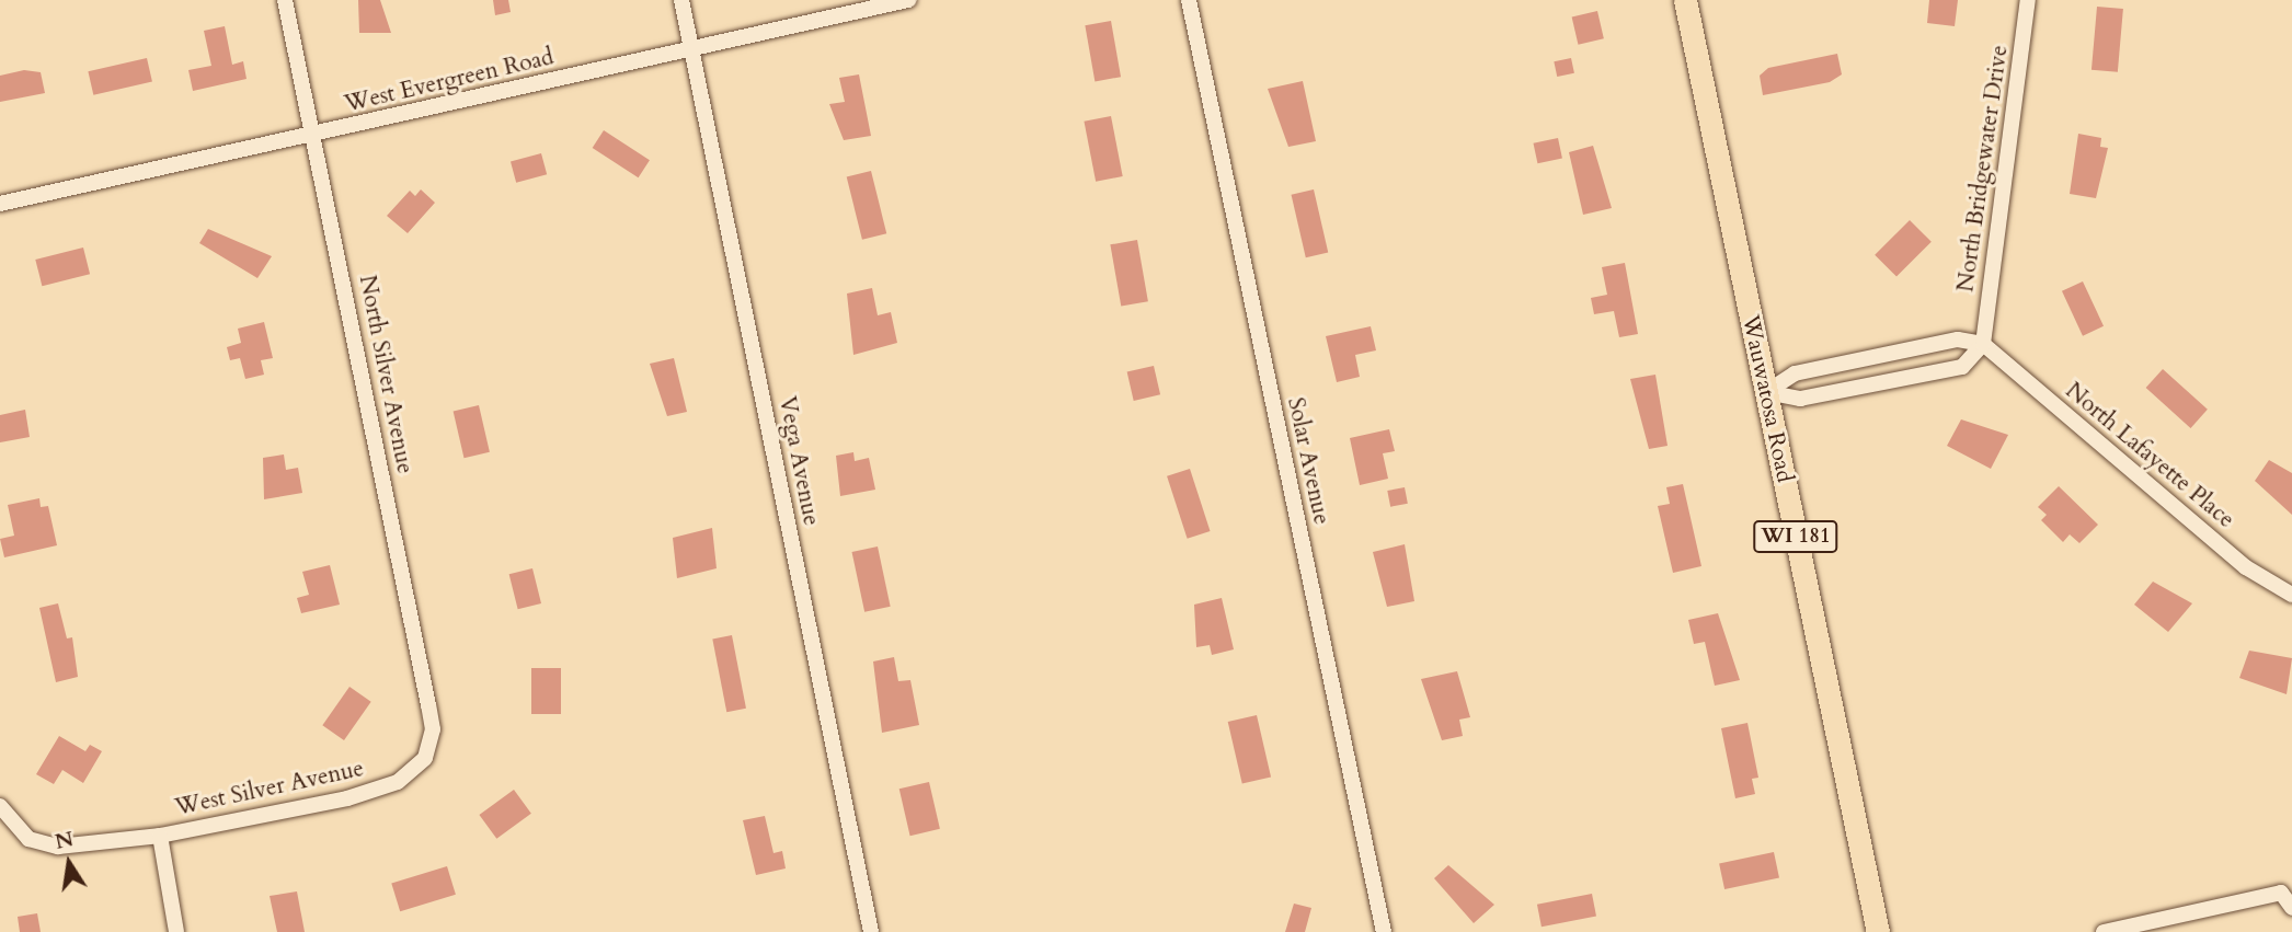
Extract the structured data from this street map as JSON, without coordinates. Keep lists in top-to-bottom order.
{
  "streets": {
    "main road": ["Wauwatosa Road", "WI 181"],
    "street": [
      "West Evergreen Road",
      "North Bridgewater Drive",
      "North Silver Avenue",
      "North Lafayette Place",
      "Vega Avenue",
      "Solar Avenue",
      "West Silver Avenue"
    ]
  },
  "crossings": [
    ["West Evergreen Road", "North Silver Avenue"],
    ["West Evergreen Road", "Vega Avenue"],
    ["North Bridgewater Drive", "North Lafayette Place"],
    ["North Silver Avenue", "West Silver Avenue"]
  ],
  "north": "top"
}
